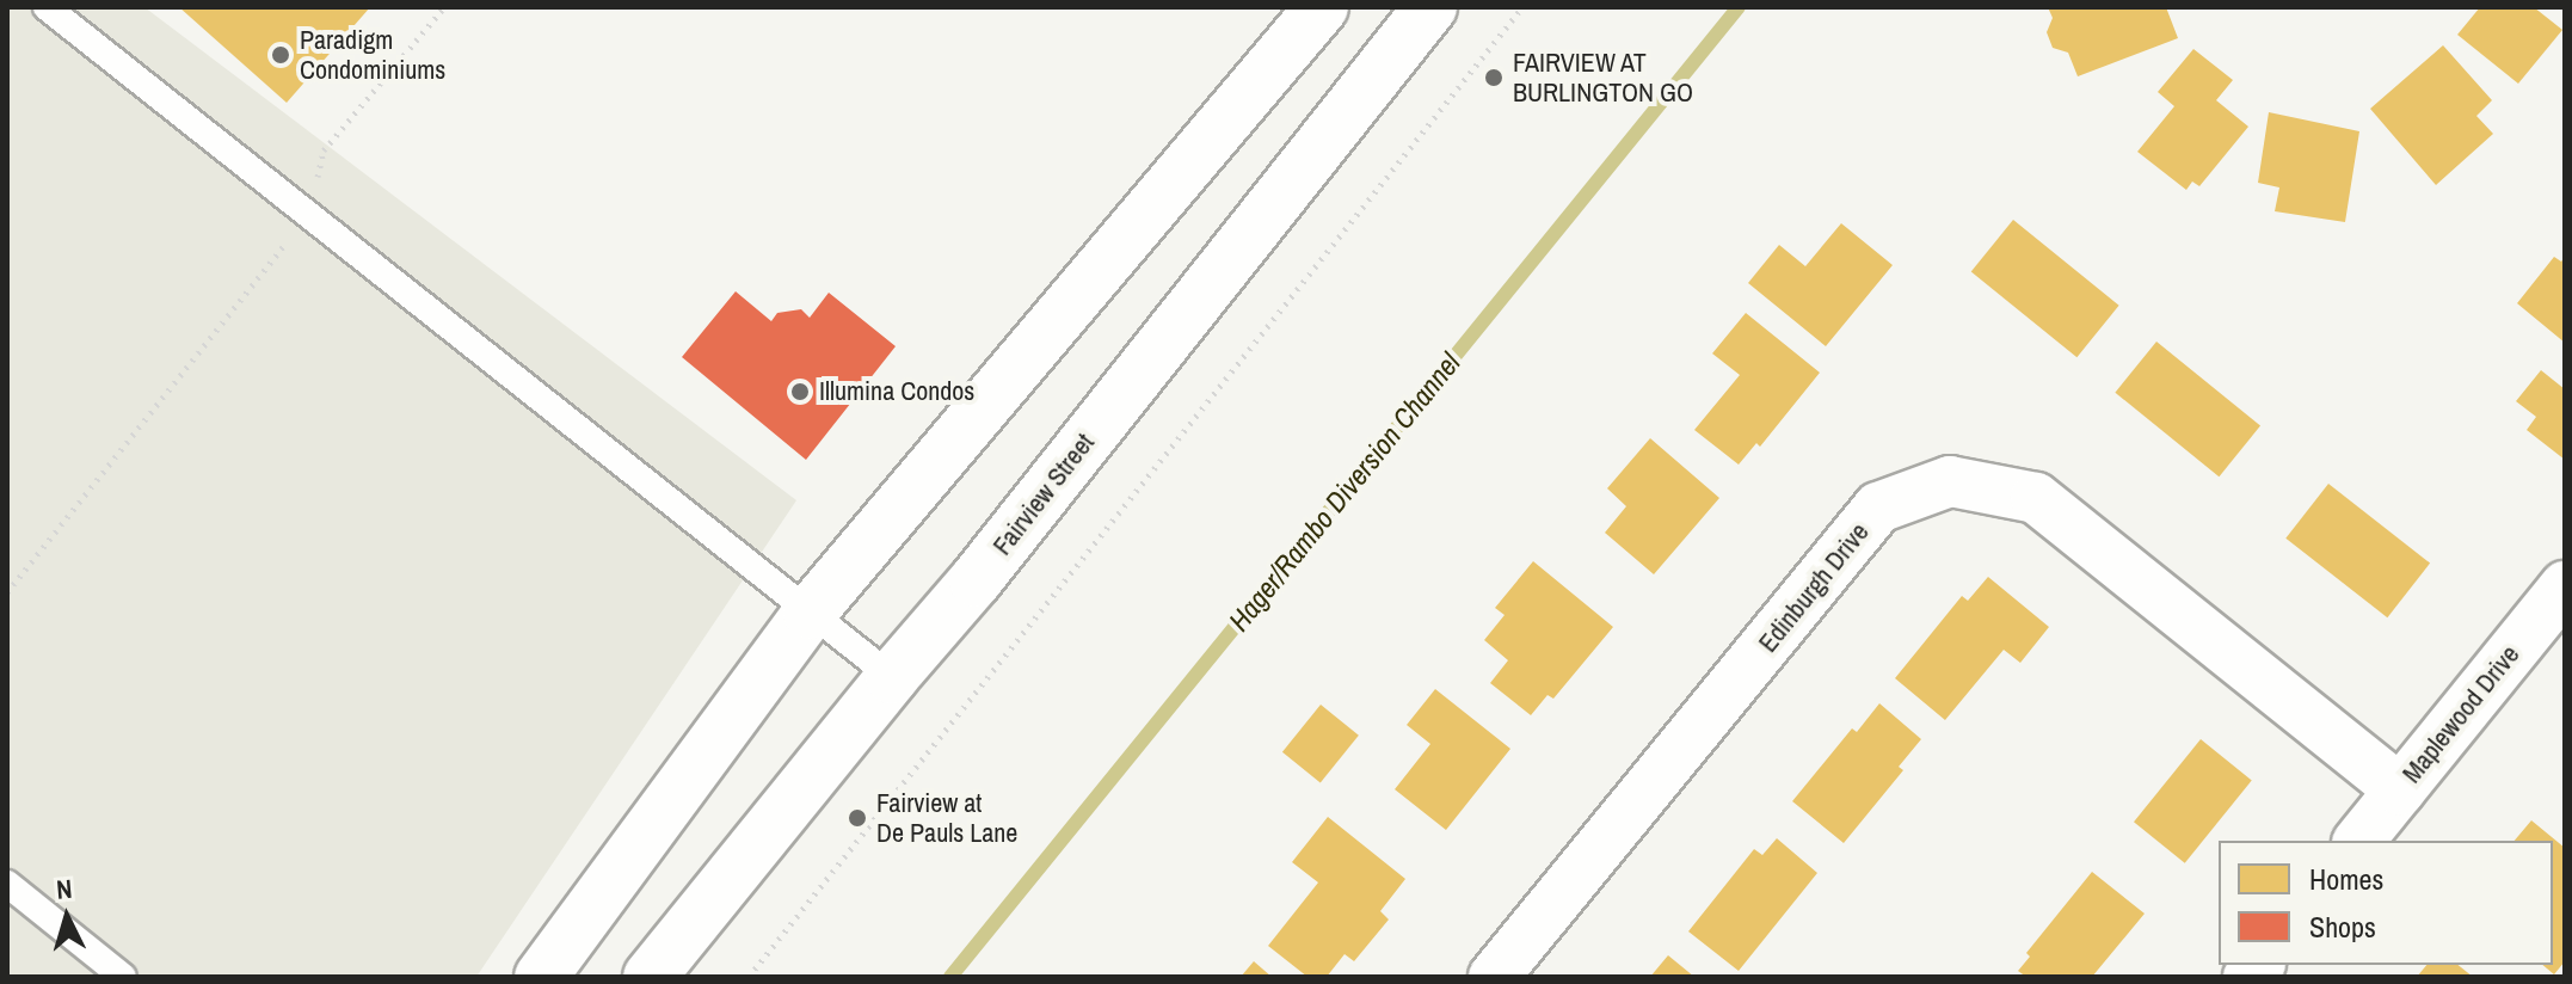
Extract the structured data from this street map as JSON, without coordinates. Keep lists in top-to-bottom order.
{
  "streets": {
    "main road": ["Fairview Street"],
    "street": ["Edinburgh Drive", "Maplewood Drive"]
  },
  "crossings": [
    ["Edinburgh Drive", "Maplewood Drive"]
  ],
  "water": ["Hager/Rambo Diversion Channel"],
  "places": [
    "Paradigm Condominiums",
    "FAIRVIEW AT BURLINGTON GO",
    "Illumina Condos",
    "Fairview at De Pauls Lane"
  ],
  "legend": ["Homes", "Shops"],
  "north": "top"
}
